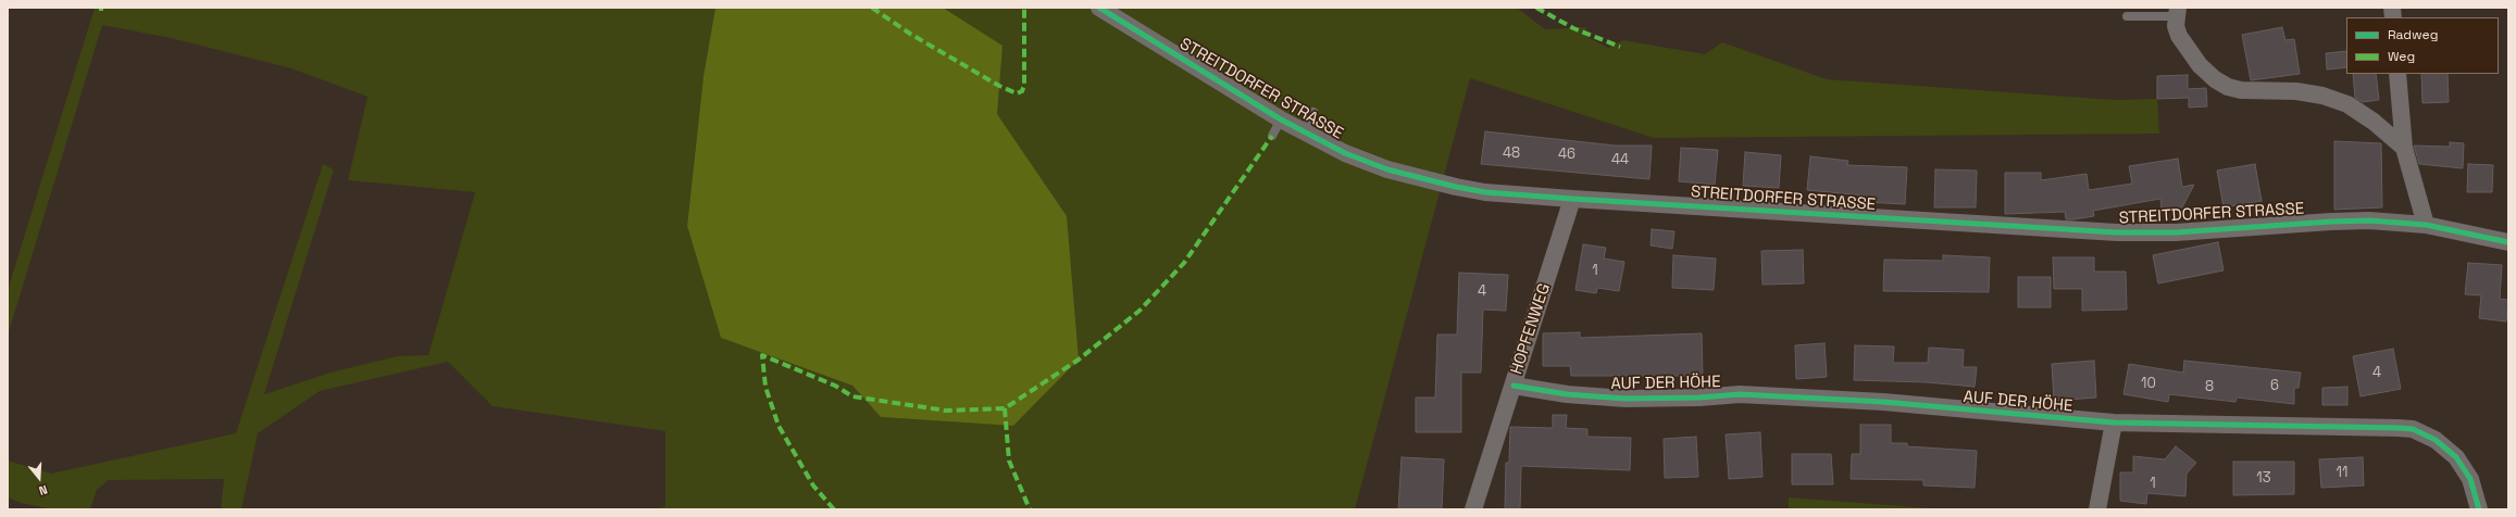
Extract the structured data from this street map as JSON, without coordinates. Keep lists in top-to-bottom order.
{
  "streets": {
    "street": ["STREITDORFER STRASSE", "HOPFENWEG", "AUF DER HÖHE"]
  },
  "crossings": [
    ["STREITDORFER STRASSE", "HOPFENWEG"],
    ["HOPFENWEG", "AUF DER HÖHE"]
  ],
  "house_numbers": [
    "48",
    "46",
    "44",
    "1",
    "4",
    "4",
    "10",
    "6",
    "8",
    "11",
    "13",
    "1"
  ],
  "legend": ["Radweg", "Weg"],
  "north": "bottom"
}
